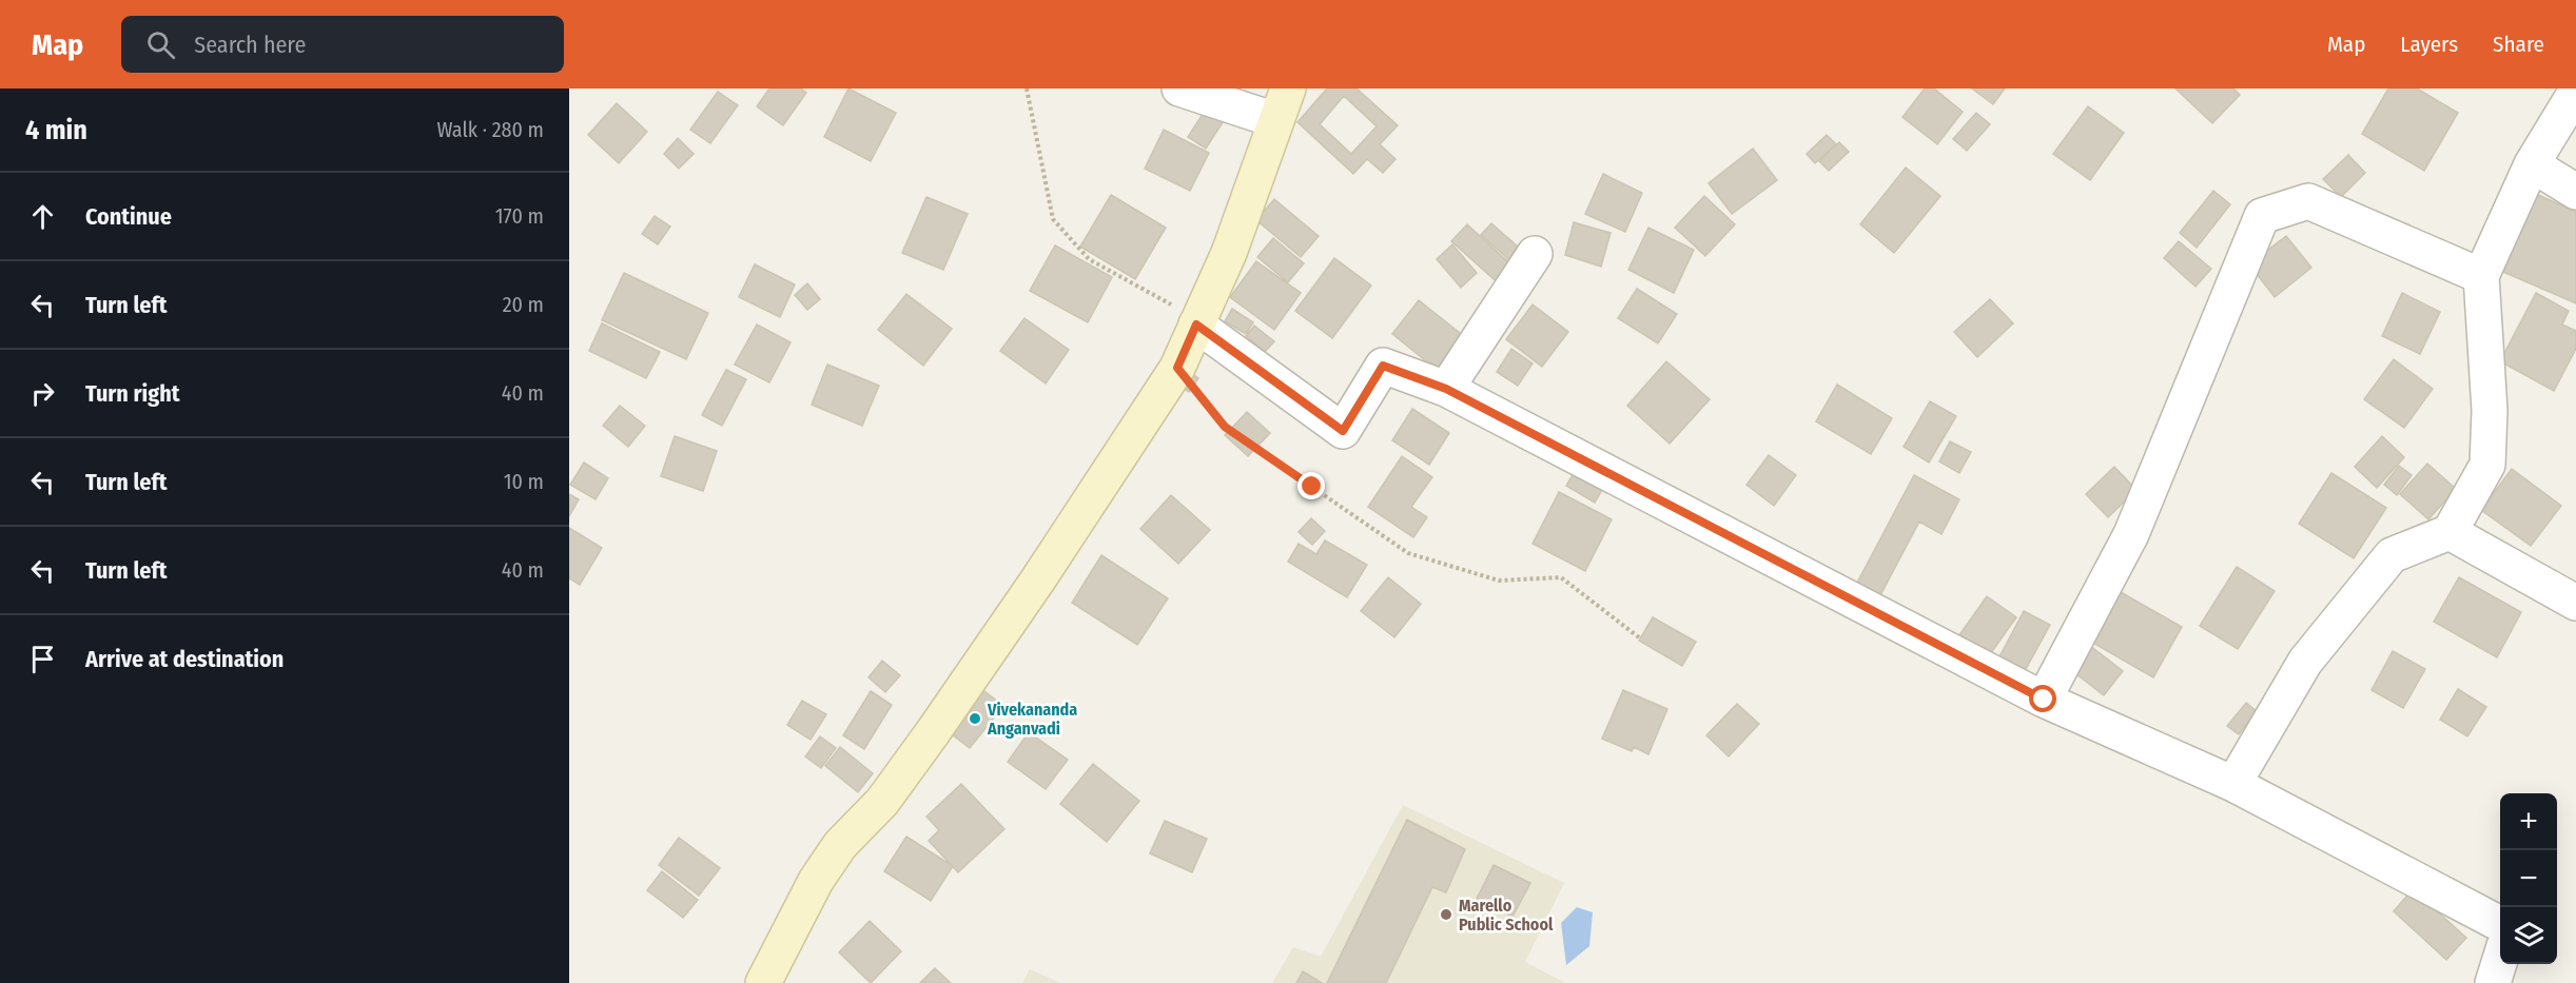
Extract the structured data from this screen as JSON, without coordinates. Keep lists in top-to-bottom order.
{
  "places": ["Vivekananda Anganvadi", "Marello Public School"],
  "page": {
    "header": "Map",
    "search": "Search here",
    "nav": ["Map", "Layers", "Share"],
    "heading": ["4 min", "Walk · 280 m"],
    "list": [
      ["Continue", "170 m"],
      ["Turn left", "20 m"],
      ["Turn right", "40 m"],
      ["Turn left", "10 m"],
      ["Turn left", "40 m"],
      "Arrive at destination"
    ],
    "map_buttons": ["+", "−"]
  }
}
